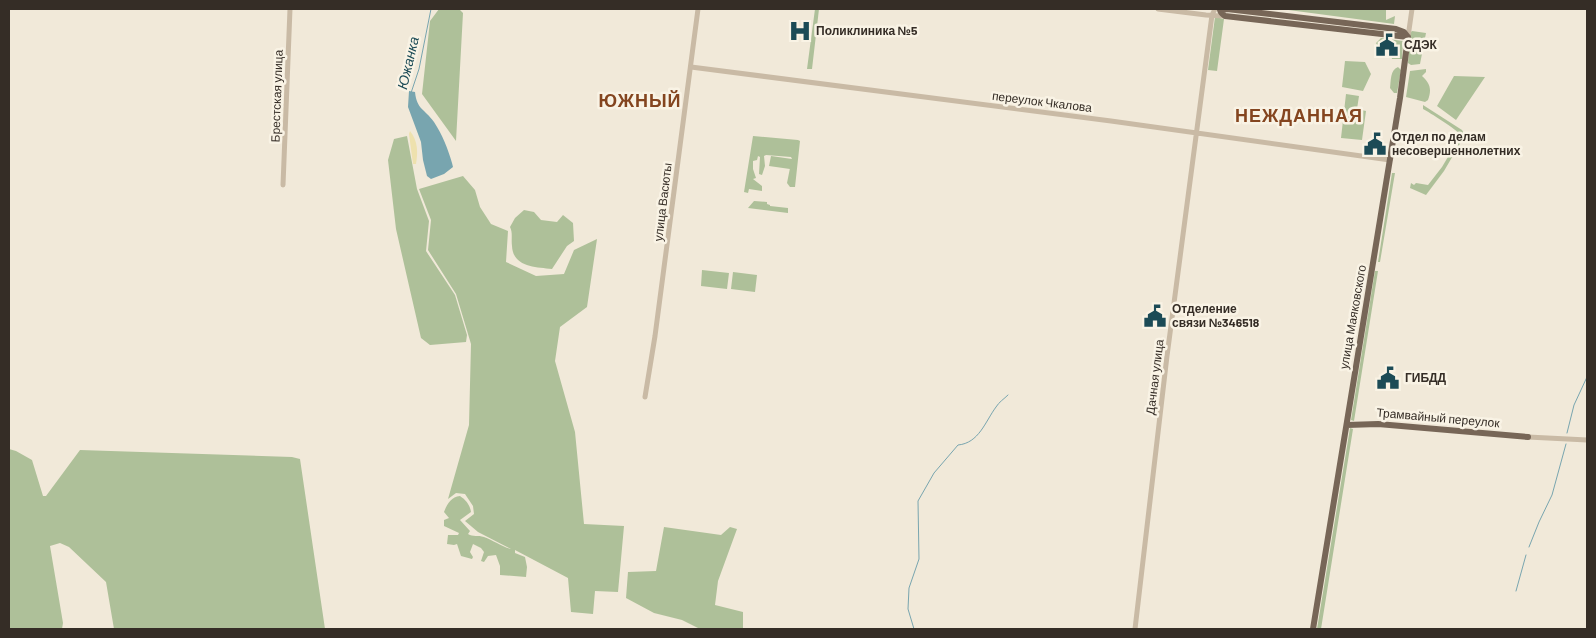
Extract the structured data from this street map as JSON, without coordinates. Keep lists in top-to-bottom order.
{
  "streets": {
    "main road": ["улица Маяковского", "Трамвайный переулок"],
    "street": [
      "Брестская улица",
      "переулок Чкалова",
      "улица Васюты",
      "Дачная улица"
    ]
  },
  "crossings": [
    ["переулок Чкалова", "улица Васюты"],
    ["переулок Чкалова", "улица Маяковского"],
    ["переулок Чкалова", "Дачная улица"],
    ["улица Маяковского", "Трамвайный переулок"]
  ],
  "districts": ["ЮЖНЫЙ", "НЕЖДАННАЯ"],
  "water": ["Южанка"],
  "places": {
    "hospital": ["Поликлиника №5"],
    "public building": [
      "СДЭК",
      "Отдел по делам несовершеннолетних",
      "Отделение связи №346518",
      "ГИБДД"
    ]
  }
}
